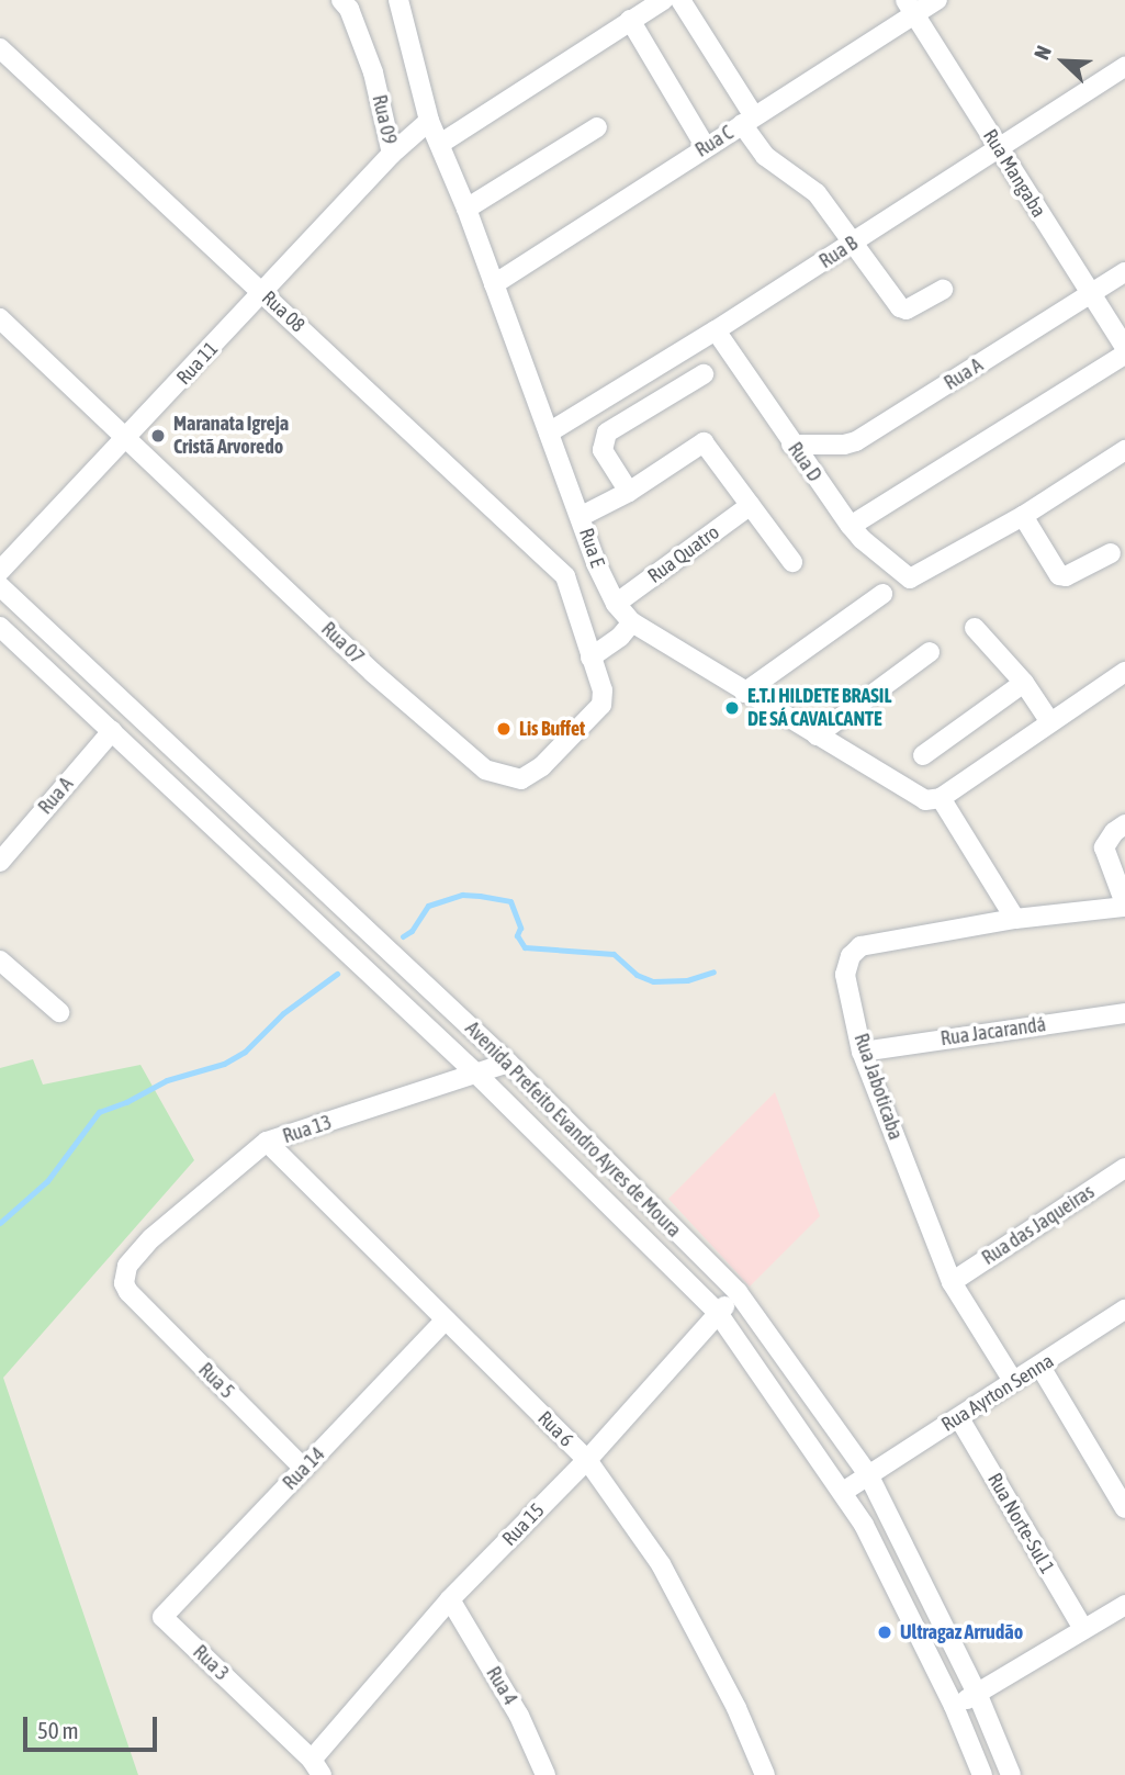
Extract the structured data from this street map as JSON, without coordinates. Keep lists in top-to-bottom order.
{
  "streets": {
    "street": [
      "Rua 09",
      "Rua C",
      "Rua Mangaba",
      "Rua B",
      "Rua 08",
      "Rua 11",
      "Rua A",
      "Rua D",
      "Rua E",
      "Rua Quatro",
      "Rua 07",
      "Rua Jacarandá",
      "Rua Jaboticaba",
      "Rua 13",
      "Avenida Prefeito Evandro Ayres de Moura",
      "Rua das Jaqueiras",
      "Rua 5",
      "Rua Ayrton Senna",
      "Rua 6",
      "Rua 14",
      "Rua Norte-Sul 1",
      "Rua 15",
      "Rua 3",
      "Rua 4"
    ]
  },
  "crossings": [
    ["Rua 09", "Rua 11"],
    ["Rua C", "Rua Mangaba"],
    ["Rua C", "Rua E"],
    ["Rua Mangaba", "Rua B"],
    ["Rua Mangaba", "Rua A"],
    ["Rua B", "Rua D"],
    ["Rua B", "Rua E"],
    ["Rua 08", "Rua 11"],
    ["Rua 08", "Rua 07"],
    ["Rua 11", "Rua 07"],
    ["Rua A", "Rua D"],
    ["Rua A", "Avenida Prefeito Evandro Ayres de Moura"],
    ["Rua E", "Rua Quatro"],
    ["Rua Jacarandá", "Rua Jaboticaba"],
    ["Rua Jaboticaba", "Rua das Jaqueiras"],
    ["Rua Jaboticaba", "Rua Ayrton Senna"],
    ["Rua 13", "Avenida Prefeito Evandro Ayres de Moura"],
    ["Rua 13", "Rua 5"],
    ["Rua 13", "Rua 6"],
    ["Avenida Prefeito Evandro Ayres de Moura", "Rua Ayrton Senna"],
    ["Avenida Prefeito Evandro Ayres de Moura", "Rua 15"],
    ["Rua 5", "Rua 14"],
    ["Rua Ayrton Senna", "Rua Norte-Sul 1"],
    ["Rua 6", "Rua 14"],
    ["Rua 6", "Rua 15"],
    ["Rua 14", "Rua 3"],
    ["Rua 15", "Rua 3"],
    ["Rua 15", "Rua 4"]
  ],
  "places": [
    "Maranata Igreja Cristã Arvoredo",
    "E.T.I HILDETE BRASIL DE SÁ CAVALCANTE",
    "Lis Buffet",
    "Ultragaz Arrudão"
  ],
  "scale_bar": "50 m",
  "north": "top left"
}
